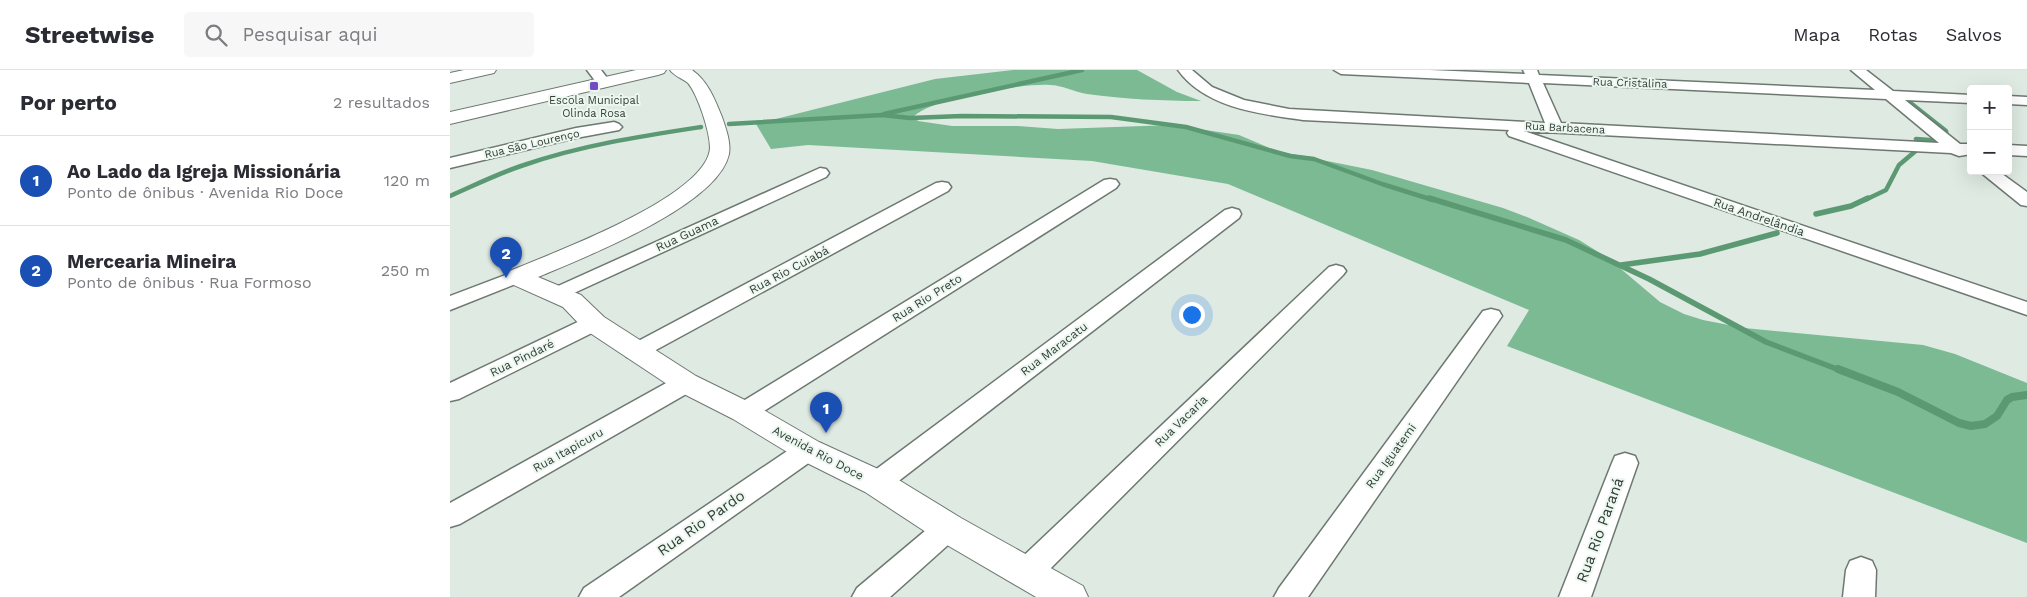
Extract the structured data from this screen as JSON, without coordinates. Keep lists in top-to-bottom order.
{
  "streets": {
    "street": [
      "Rua Cristalina",
      "Rua Barbacena",
      "Rua São Lourenço",
      "Rua Andrelândia",
      "Rua Guama",
      "Rua Rio Cuiabá",
      "Rua Rio Preto",
      "Rua Maracatu",
      "Rua Pindaré",
      "Rua Vacaria",
      "Rua Itapicuru",
      "Avenida Rio Doce",
      "Rua Iguatemi",
      "Rua Rio Pardo",
      "Rua Rio Paraná"
    ]
  },
  "crossings": [
    ["Rua Barbacena", "Rua Andrelândia"],
    ["Rua Guama", "Avenida Rio Doce"],
    ["Rua Rio Cuiabá", "Avenida Rio Doce"],
    ["Rua Rio Preto", "Avenida Rio Doce"],
    ["Rua Maracatu", "Avenida Rio Doce"],
    ["Rua Pindaré", "Avenida Rio Doce"],
    ["Rua Vacaria", "Avenida Rio Doce"],
    ["Rua Itapicuru", "Avenida Rio Doce"],
    ["Avenida Rio Doce", "Rua Rio Pardo"]
  ],
  "places": {
    "transit": ["Escola Municipal Olinda Rosa"]
  },
  "page": {
    "header": "Streetwise",
    "search": "Pesquisar aqui",
    "nav": ["Mapa", "Rotas", "Salvos"],
    "heading": ["Por perto", "2 resultados"],
    "map_buttons": ["+", "−"],
    "list": [
      {
        "mark": "1",
        "name": "Ao Lado da Igreja Missionária",
        "note": "Ponto de ônibus · Avenida Rio Doce",
        "value": "120 m"
      },
      {
        "mark": "2",
        "name": "Mercearia Mineira",
        "note": "Ponto de ônibus · Rua Formoso",
        "value": "250 m"
      }
    ],
    "pins": ["2", "1"]
  }
}
